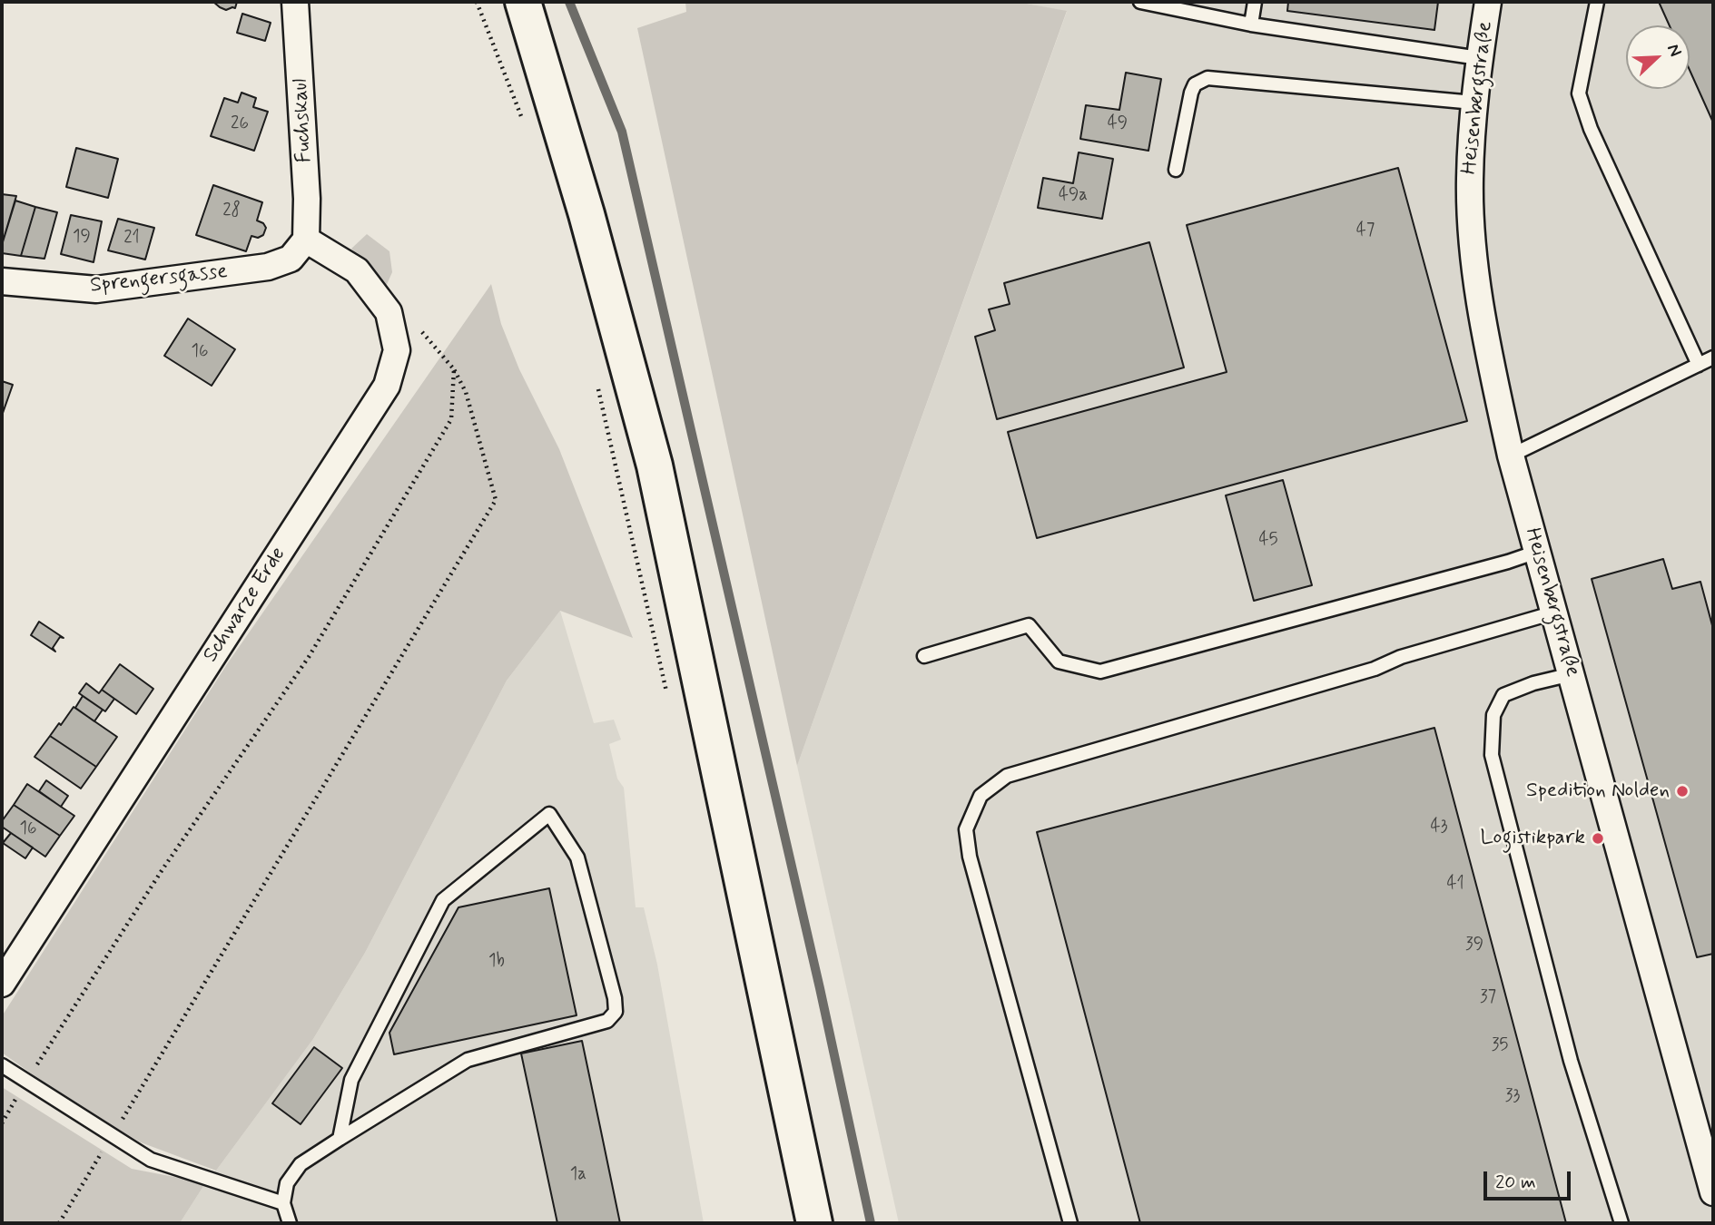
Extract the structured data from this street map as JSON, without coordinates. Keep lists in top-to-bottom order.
{
  "streets": {
    "street": [
      "Heisenbergstraße",
      "Fuchskaul",
      "Sprengersgasse",
      "Schwarze Erde"
    ]
  },
  "crossings": [
    ["Fuchskaul", "Sprengersgasse"],
    ["Fuchskaul", "Schwarze Erde"],
    ["Sprengersgasse", "Schwarze Erde"]
  ],
  "places": ["Spedition Nolden", "Logistikpark"],
  "house_numbers": [
    "26",
    "49",
    "49a",
    "28",
    "47",
    "19",
    "21",
    "16",
    "45",
    "43",
    "16",
    "41",
    "39",
    "1b",
    "37",
    "35",
    "33",
    "1a"
  ],
  "scale_bar": "20 m",
  "north": "top right"
}
